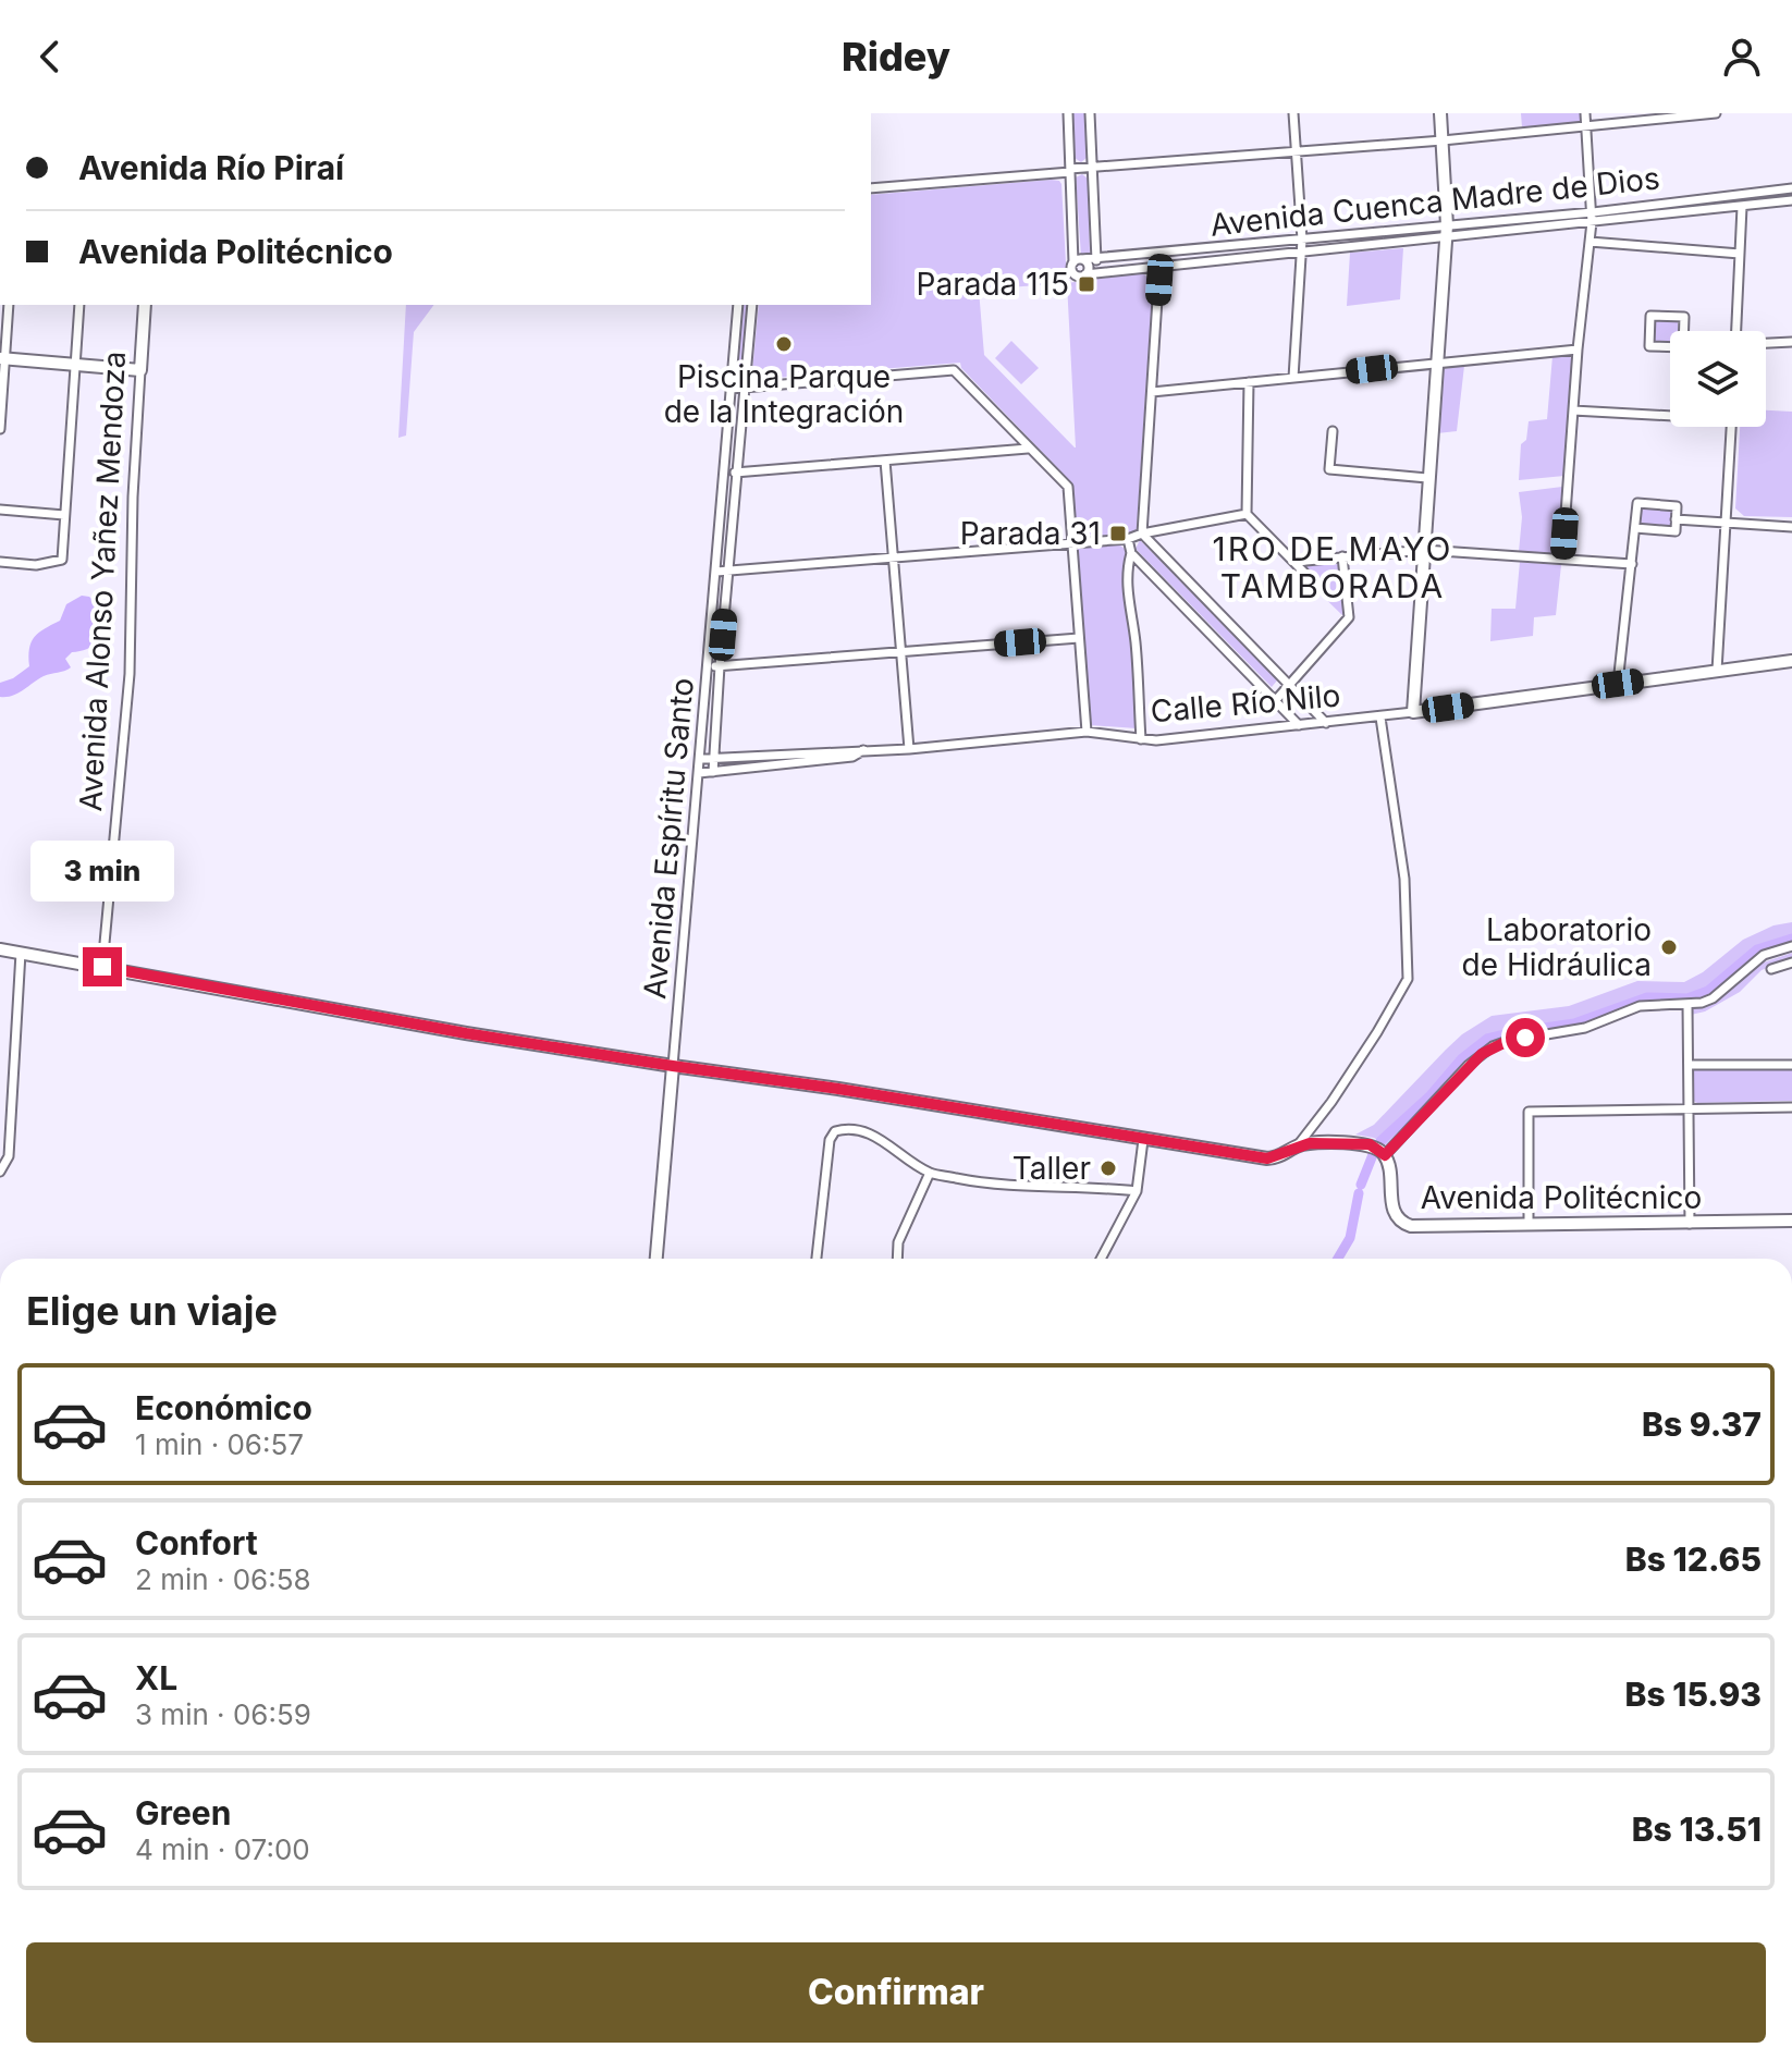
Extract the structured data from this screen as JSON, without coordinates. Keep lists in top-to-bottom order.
{
  "streets": {
    "main road": ["Avenida Alonso Yañez Mendoza", "Calle Río Nilo", "Avenida Politécnico"],
    "street": ["Avenida Cuenca Madre de Dios", "Avenida Espíritu Santo"]
  },
  "crossings": [
    ["Calle Río Nilo", "Avenida Espíritu Santo"]
  ],
  "districts": ["1RO DE MAYO TAMBORADA"],
  "places": {
    "transit": ["Parada 115", "Parada 31"],
    "other": ["Piscina Parque de la Integración", "Laboratorio de Hidráulica", "Taller"]
  },
  "page": {
    "header": "Ridey",
    "banner": ["Avenida Río Piraí", "Avenida Politécnico"],
    "bubble": "3 min",
    "heading": "Elige un viaje",
    "list": [
      {
        "name": "Económico",
        "note": "1 min · 06:57",
        "value": "Bs 9.37"
      },
      {
        "name": "Confort",
        "note": "2 min · 06:58",
        "value": "Bs 12.65"
      },
      {
        "name": "XL",
        "note": "3 min · 06:59",
        "value": "Bs 15.93"
      },
      {
        "name": "Green",
        "note": "4 min · 07:00",
        "value": "Bs 13.51"
      }
    ],
    "buttons": "Confirmar"
  }
}
